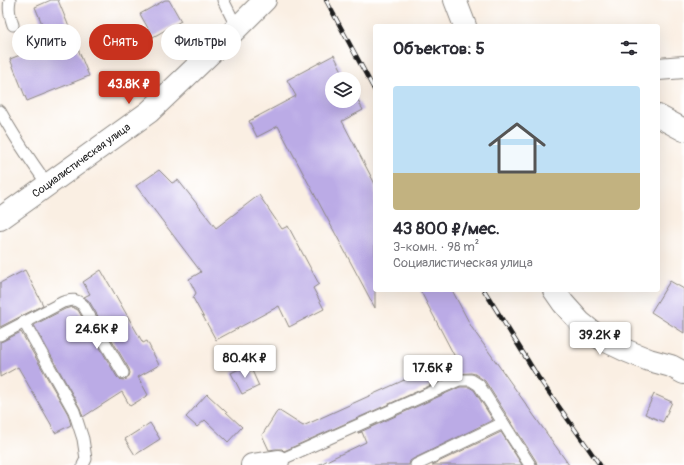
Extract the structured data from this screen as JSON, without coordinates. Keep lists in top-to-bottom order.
{
  "streets": {
    "main road": ["Социалистическая улица"]
  },
  "page": {
    "chip": ["Купить", "Снять", "Фильтры"],
    "heading": "Объектов: 5",
    "price": [
      "43.8K ₽",
      "24.6K ₽",
      "39.2K ₽",
      "80.4K ₽",
      "17.6K ₽"
    ],
    "list": [
      {
        "name": "43 800 ₽/мес.",
        "note": "3-комн. · 98 m² · Социалистическая улица"
      }
    ]
  }
}
